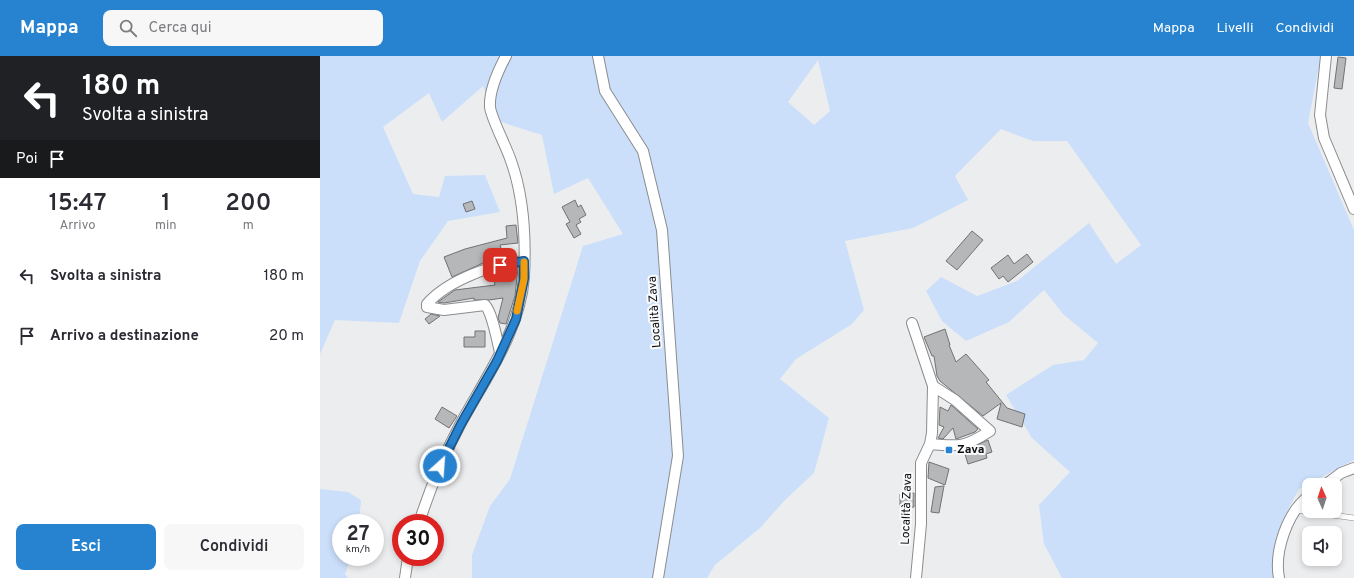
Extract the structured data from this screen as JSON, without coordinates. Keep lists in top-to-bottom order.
{
  "streets": {
    "street": ["Località Zava"]
  },
  "places": {
    "transit": ["Zava"]
  },
  "north": "top",
  "page": {
    "header": "Mappa",
    "search": "Cerca qui",
    "nav": ["Mappa", "Livelli", "Condividi"],
    "turn": ["180 m", "Svolta a sinistra"],
    "then": "Poi",
    "eta": [
      "15:47",
      "Arrivo",
      "1",
      "min",
      "200",
      "m"
    ],
    "list": [
      {
        "name": "Svolta a sinistra",
        "value": "180 m"
      },
      {
        "name": "Arrivo a destinazione",
        "value": "20 m"
      }
    ],
    "speed": "27 km/h",
    "limit": "30",
    "buttons": ["Esci", "Condividi"]
  }
}
